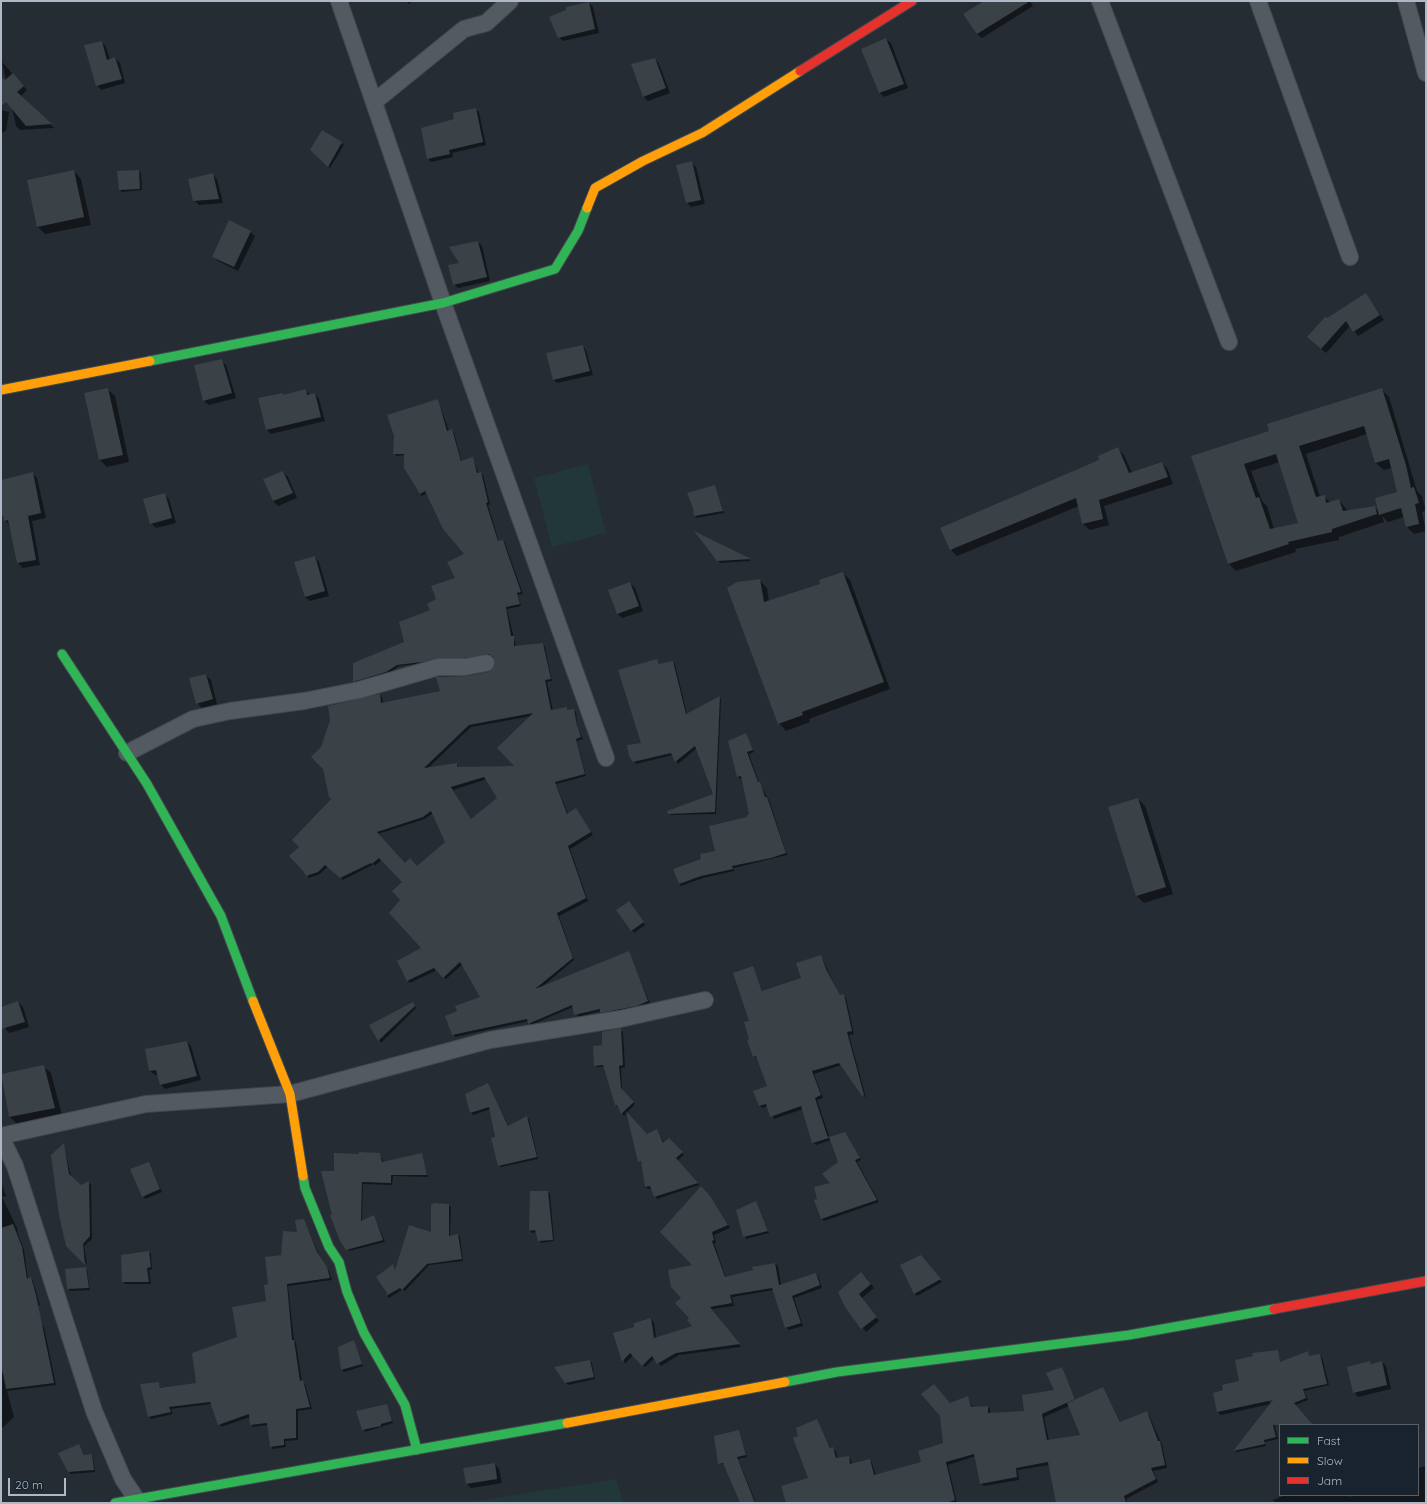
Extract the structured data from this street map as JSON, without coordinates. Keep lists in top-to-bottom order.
{
  "legend": ["Fast", "Slow", "Jam"],
  "scale_bar": "20 m"
}
